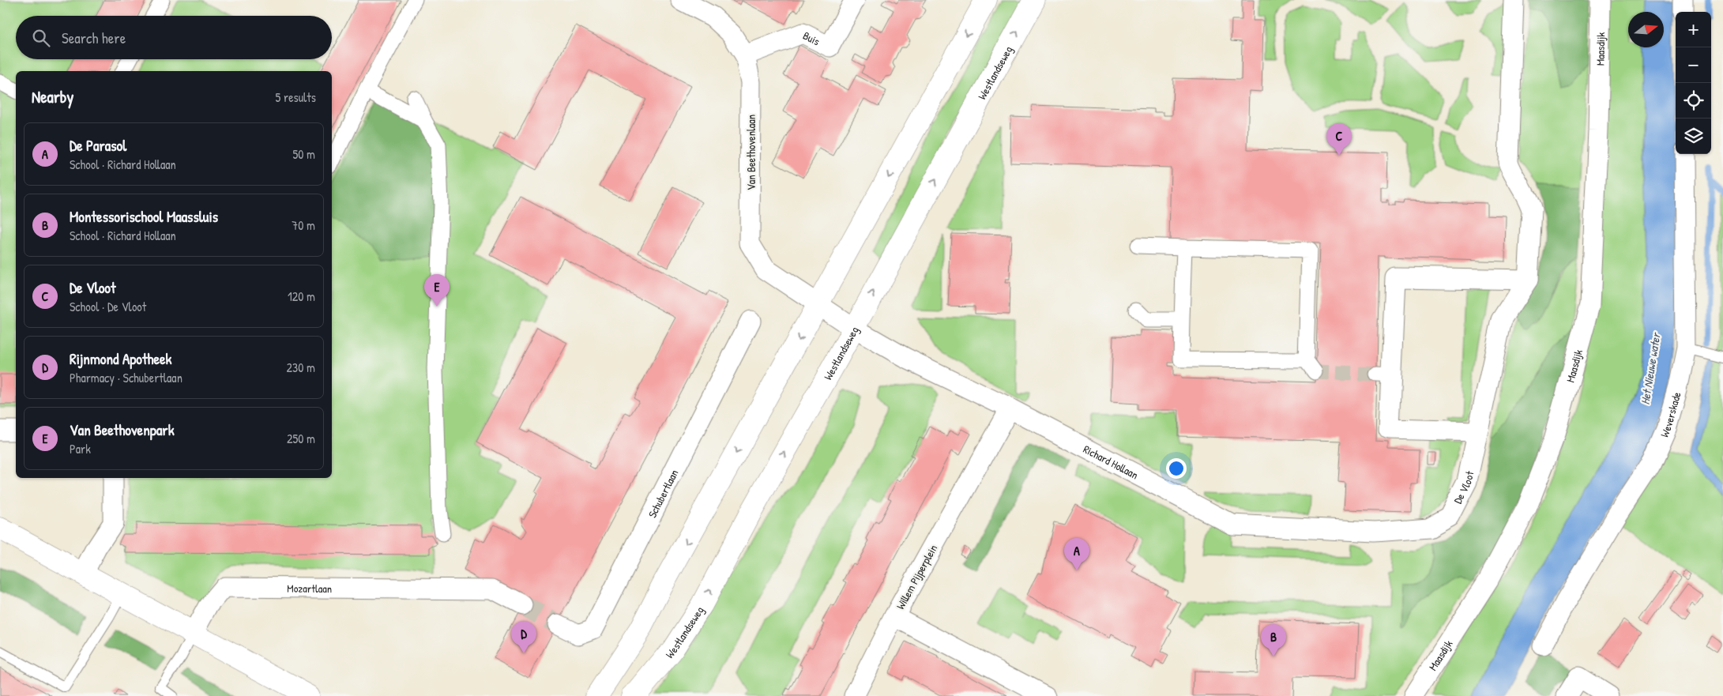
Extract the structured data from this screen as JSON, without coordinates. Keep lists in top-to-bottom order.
{
  "streets": {
    "main road": ["Westlandseweg"],
    "street": [
      "Buis",
      "Maasdijk",
      "Van Beethovenlaan",
      "Weverskade",
      "Richard Hollaan",
      "De Vloot",
      "Schubertlaan",
      "Willem Pijperplein",
      "Mozartlaan"
    ]
  },
  "crossings": [
    ["Buis", "Van Beethovenlaan"],
    ["Westlandseweg", "Richard Hollaan"],
    ["Van Beethovenlaan", "Richard Hollaan"],
    ["Richard Hollaan", "De Vloot"],
    ["Richard Hollaan", "Willem Pijperplein"]
  ],
  "water": ["Het Nieuwe water"],
  "north": "right",
  "page": {
    "map_buttons": ["+", "−"],
    "search": "Search here",
    "heading": ["Nearby", "5 results"],
    "list": [
      {
        "mark": "A",
        "name": "De Parasol",
        "note": "School · Richard Hollaan",
        "value": "50 m"
      },
      {
        "mark": "B",
        "name": "Montessorischool Maassluis",
        "note": "School · Richard Hollaan",
        "value": "70 m"
      },
      {
        "mark": "C",
        "name": "De Vloot",
        "note": "School · De Vloot",
        "value": "120 m"
      },
      {
        "mark": "D",
        "name": "Rijnmond Apotheek",
        "note": "Pharmacy · Schubertlaan",
        "value": "230 m"
      },
      {
        "mark": "E",
        "name": "Van Beethovenpark",
        "note": "Park",
        "value": "250 m"
      }
    ],
    "pins": [
      "C",
      "E",
      "A",
      "D",
      "B"
    ]
  }
}
